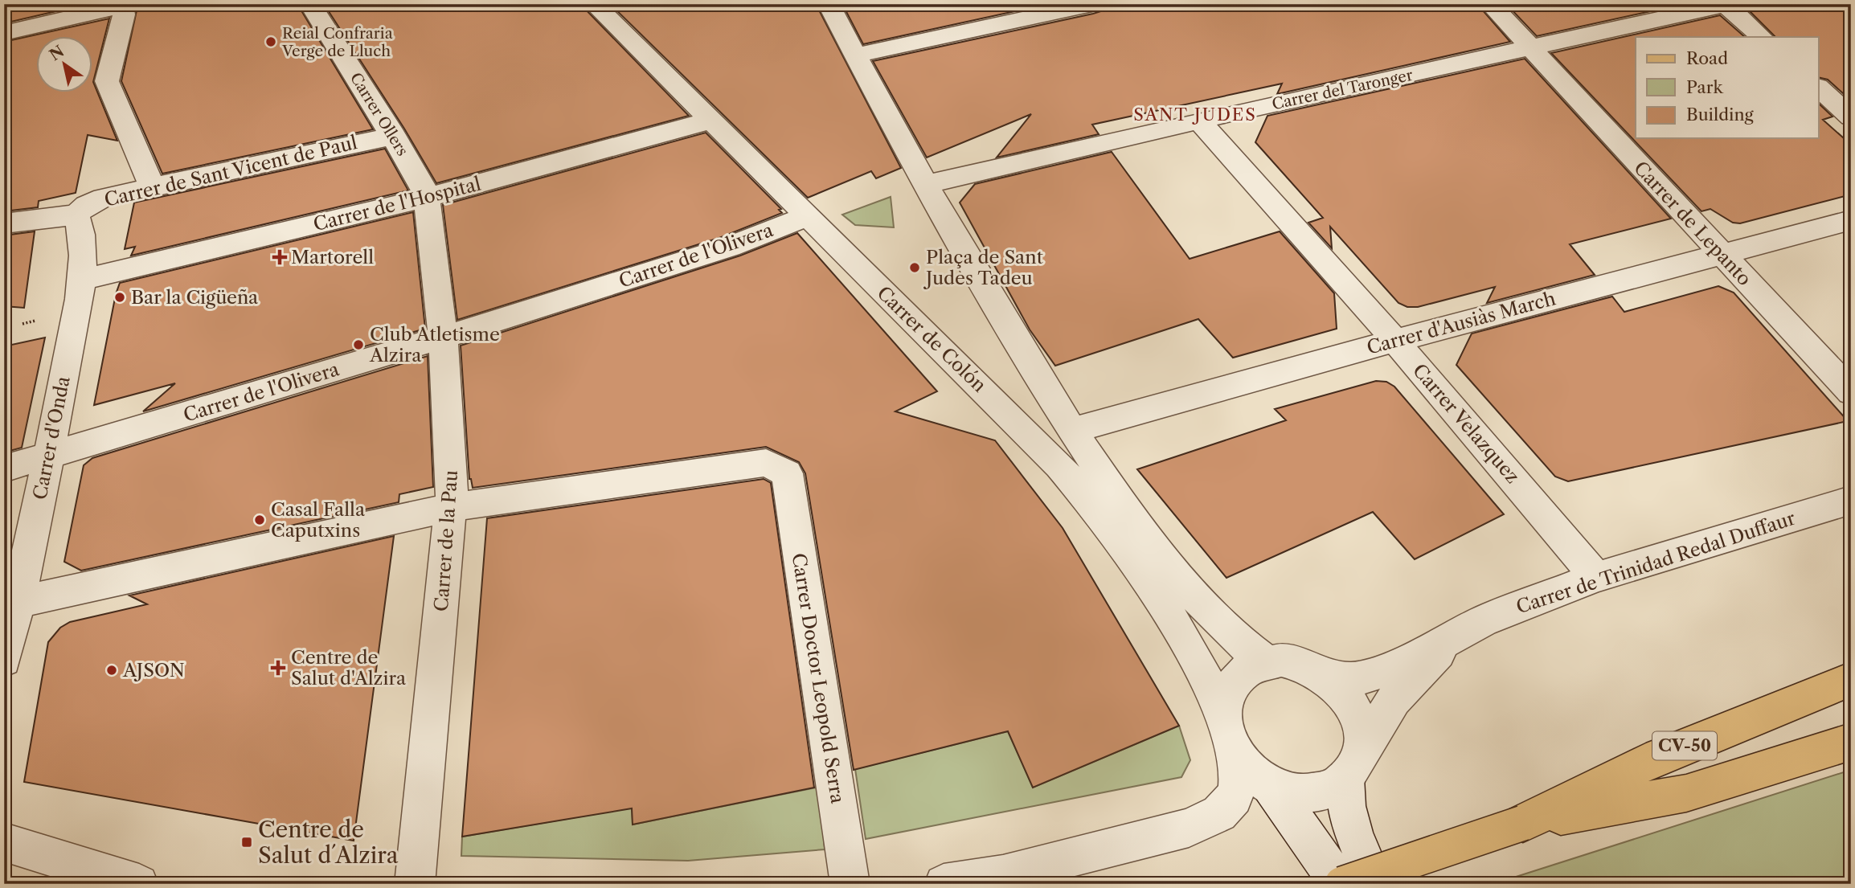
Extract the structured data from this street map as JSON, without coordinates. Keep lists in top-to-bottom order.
{
  "streets": {
    "main road": ["CV-50"],
    "street": [
      "Carrer del Taronger",
      "Carrer Ollers",
      "Carrer de Sant Vicent de Paul",
      "Carrer de l'Hospital",
      "Carrer de Lepanto",
      "Carrer de l'Olivera",
      "Carrer d'Ausiàs March",
      "Carrer de Colón",
      "Carrer Velazquez",
      "Carrer d'Onda",
      "Carrer de la Pau",
      "Carrer de Trinidad Redal Duffaur",
      "Carrer Doctor Leopold Serra"
    ]
  },
  "crossings": [
    ["Carrer del Taronger", "Carrer de Lepanto"],
    ["Carrer del Taronger", "Carrer Velazquez"],
    ["Carrer Ollers", "Carrer de Sant Vicent de Paul"],
    ["Carrer Ollers", "Carrer de l'Hospital"],
    ["Carrer Ollers", "Carrer de la Pau"],
    ["Carrer de Sant Vicent de Paul", "Carrer d'Onda"],
    ["Carrer de l'Hospital", "Carrer de Colón"],
    ["Carrer de l'Hospital", "Carrer d'Onda"],
    ["Carrer de l'Hospital", "Carrer de la Pau"],
    ["Carrer de Lepanto", "Carrer d'Ausiàs March"],
    ["Carrer de l'Olivera", "Carrer de Colón"],
    ["Carrer de l'Olivera", "Carrer d'Onda"],
    ["Carrer de l'Olivera", "Carrer de la Pau"],
    ["Carrer d'Ausiàs March", "Carrer Velazquez"],
    ["Carrer de Colón", "Carrer de Trinidad Redal Duffaur"],
    ["Carrer Velazquez", "Carrer de Trinidad Redal Duffaur"],
    ["Carrer de la Pau", "Carrer Doctor Leopold Serra"]
  ],
  "districts": ["SANT JUDES"],
  "places": {
    "other": [
      "Reial Confraria Verge de Lluch",
      "Plaça de Sant Judes Tadeu",
      "Bar la Cigüeña",
      "Club Atletisme Alzira",
      "Casal Falla Caputxins",
      "AJSON"
    ],
    "health": ["Martorell", "Centre de Salut d'Alzira"],
    "transit": ["Centre de Salut d´Alzira"]
  },
  "legend": ["Road", "Park", "Building"],
  "north": "top left"
}
